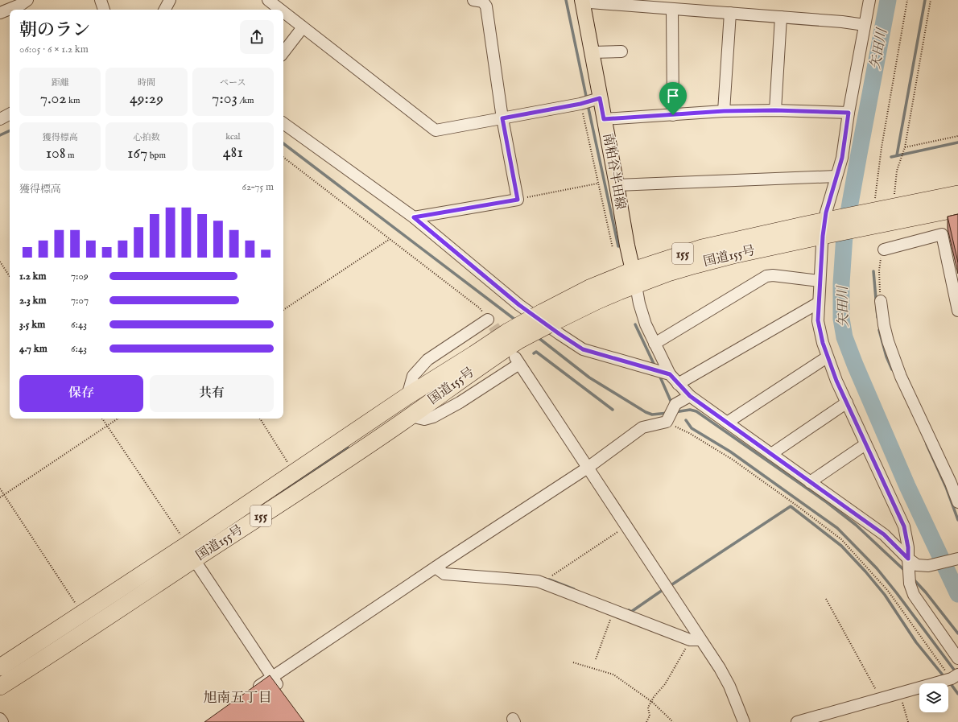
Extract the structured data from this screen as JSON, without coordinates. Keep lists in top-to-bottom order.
{
  "streets": {
    "highway": ["155", "国道155号"],
    "main road": ["南粕谷半田線"]
  },
  "crossings": [
    ["南粕谷半田線", "国道155号"]
  ],
  "districts": ["旭南五丁目"],
  "water": ["矢田川"],
  "page": {
    "heading": ["朝のラン", "06:05 · 6 × 1.2 km"],
    "stats": [
      ["距離", "7.02 km"],
      ["時間", "49:29"],
      ["ペース", "7:03 /km"],
      ["獲得標高", "108 m"],
      ["心拍数", "167 bpm"],
      ["kcal", "481"]
    ],
    "chart": ["獲得標高", "62–75 m"],
    "list": [
      {
        "name": "1.2 km",
        "note": "7:09"
      },
      {
        "name": "2.3 km",
        "note": "7:07"
      },
      {
        "name": "3.5 km",
        "note": "6:43"
      },
      {
        "name": "4.7 km",
        "note": "6:43"
      }
    ],
    "buttons": ["保存", "共有"]
  }
}
